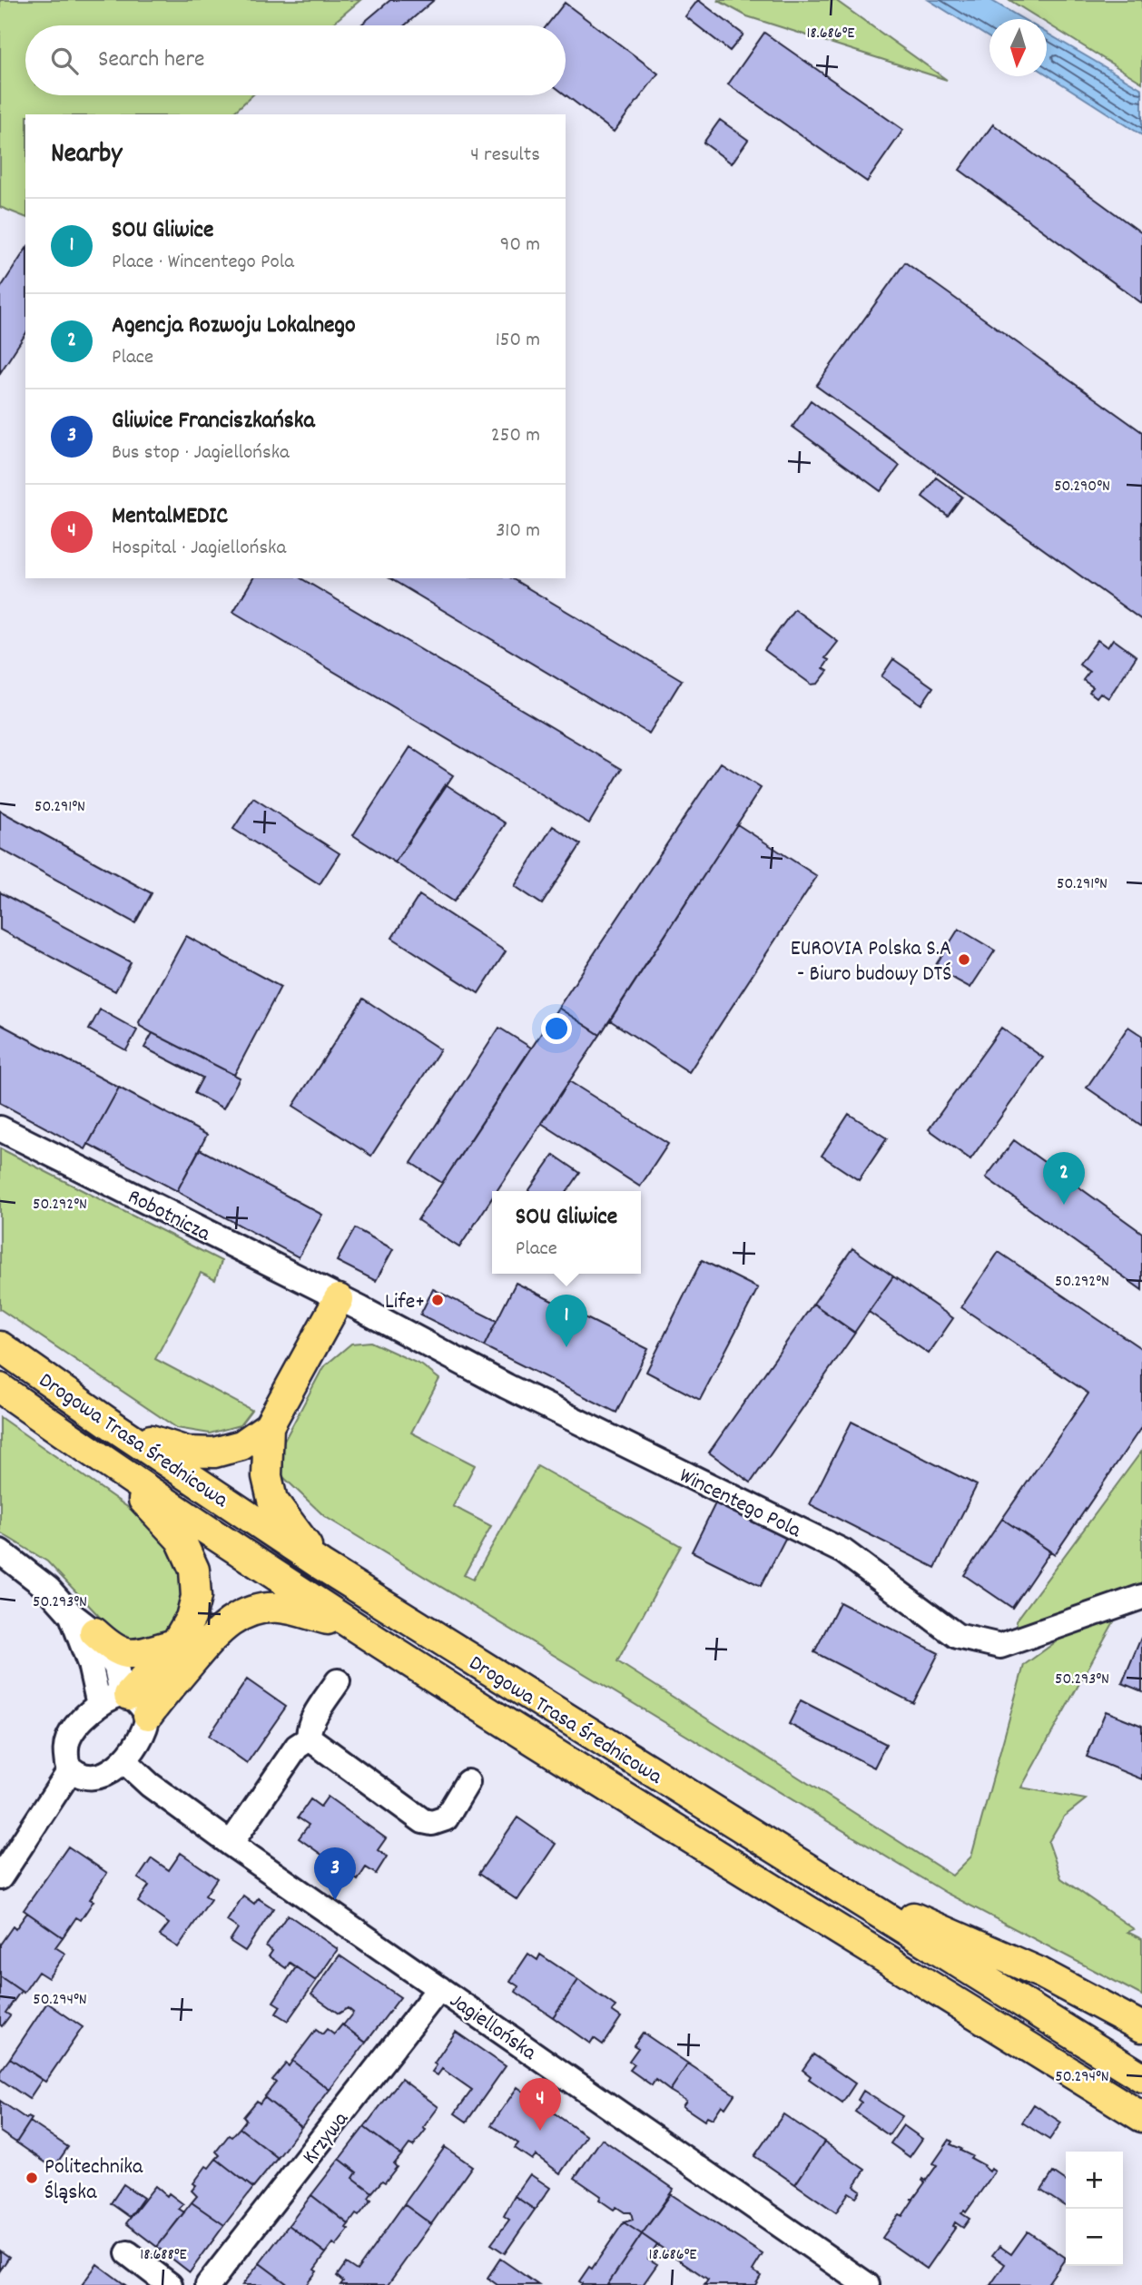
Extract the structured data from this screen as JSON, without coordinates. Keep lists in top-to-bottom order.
{
  "streets": {
    "main road": ["Drogowa Trasa Średnicowa"],
    "street": [
      "Robotnicza",
      "Wincentego Pola",
      "Jagiellońska",
      "Krzywa"
    ]
  },
  "crossings": [
    ["Robotnicza", "Wincentego Pola"],
    ["Jagiellońska", "Krzywa"]
  ],
  "places": ["EUROVIA Polska S.A - Biuro budowy DTŚ", "Life+", "Politechnika Śląska"],
  "north": "bottom",
  "page": {
    "search": "Search here",
    "heading": ["Nearby", "4 results"],
    "list": [
      {
        "mark": "1",
        "name": "SOU Gliwice",
        "note": "Place · Wincentego Pola",
        "value": "90 m"
      },
      {
        "mark": "2",
        "name": "Agencja Rozwoju Lokalnego",
        "note": "Place",
        "value": "150 m"
      },
      {
        "mark": "3",
        "name": "Gliwice Franciszkańska",
        "note": "Bus stop · Jagiellońska",
        "value": "250 m"
      },
      {
        "mark": "4",
        "name": "MentalMEDIC",
        "note": "Hospital · Jagiellońska",
        "value": "310 m"
      }
    ],
    "pins": [
      "2",
      "1",
      "3",
      "4"
    ],
    "popup": ["SOU Gliwice", "Place"],
    "map_buttons": ["+", "−"]
  },
  "coordinates": [
    "18.686°E",
    "50.290°N",
    "50.291°N",
    "50.292°N",
    "50.293°N",
    "50.294°N",
    "18.688°E"
  ]
}
